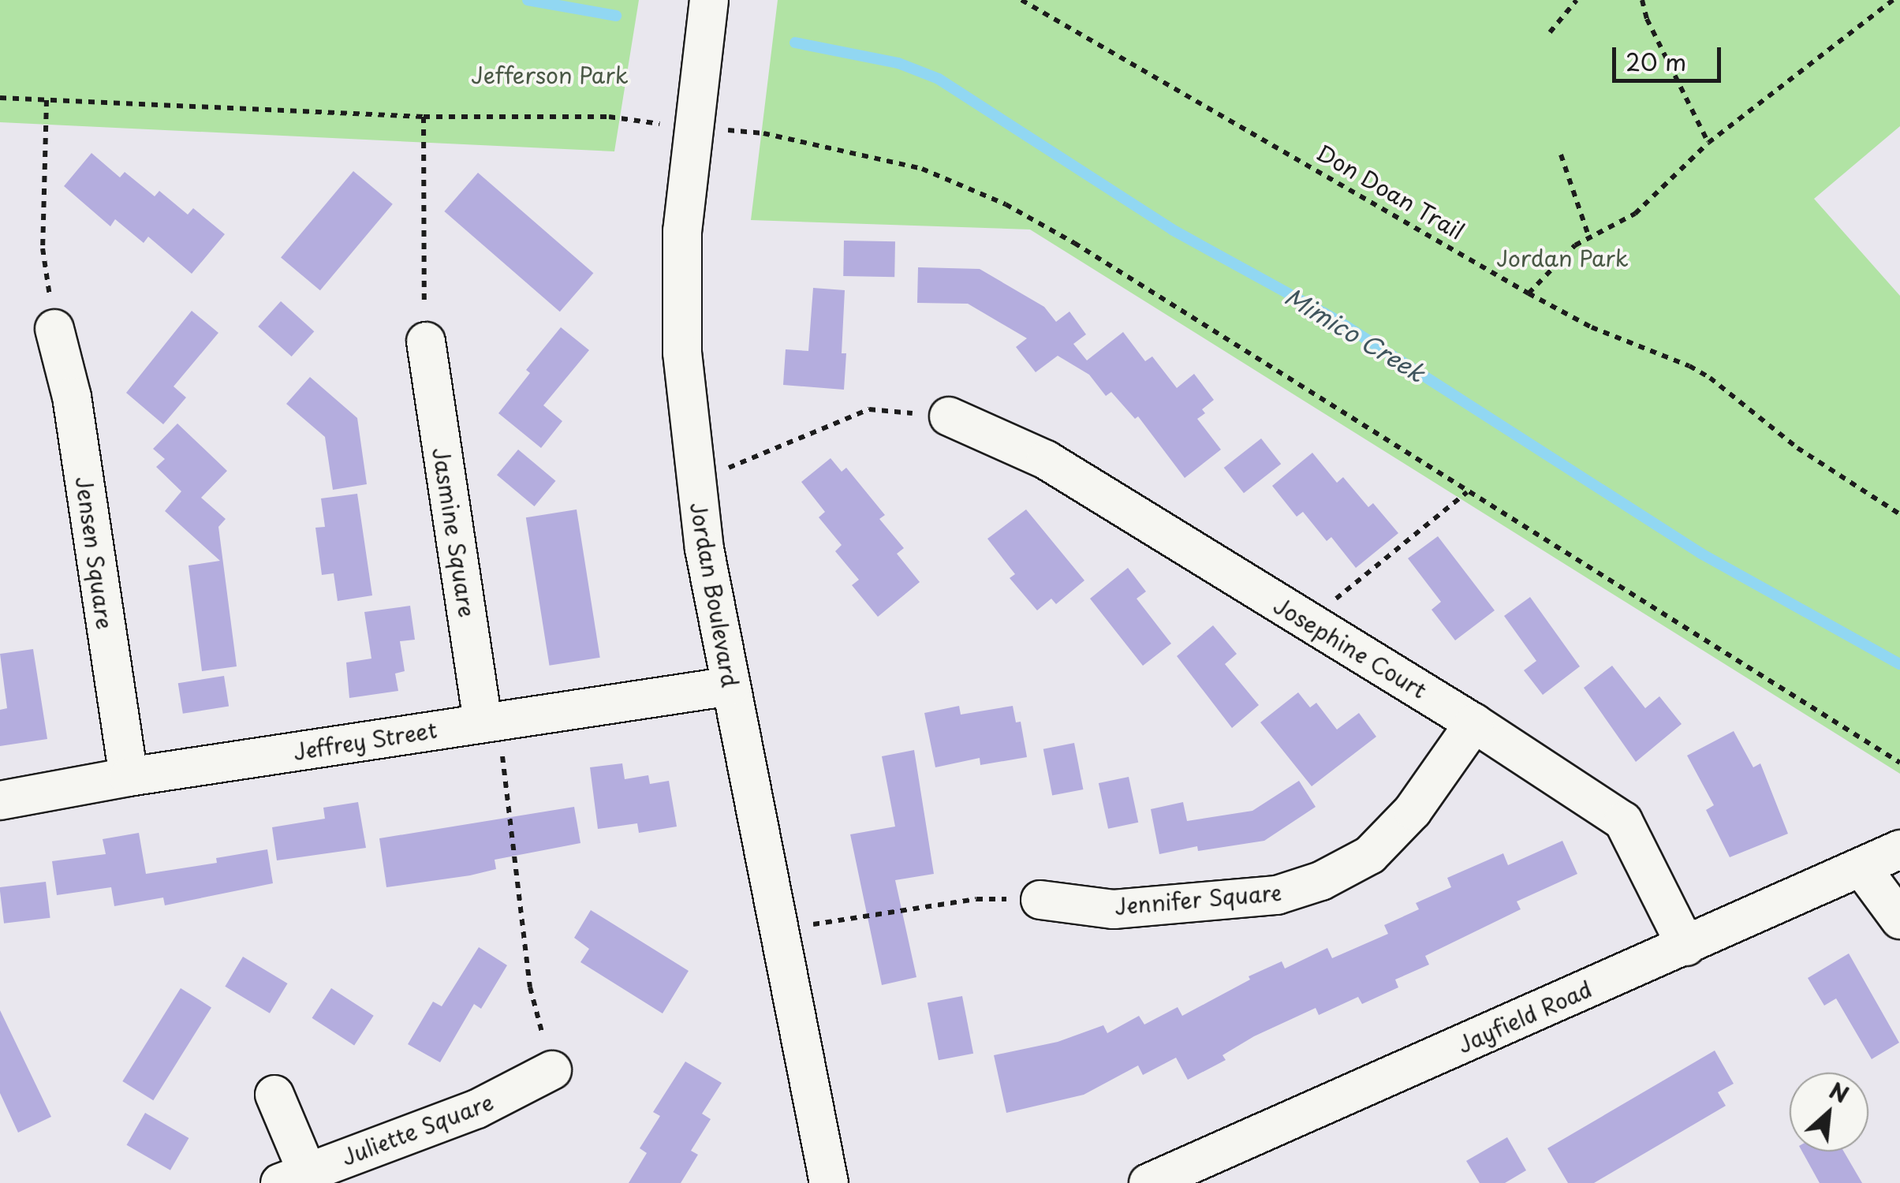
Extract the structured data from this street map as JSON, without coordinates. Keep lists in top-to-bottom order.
{
  "streets": {
    "street": [
      "Jasmine Square",
      "Jensen Square",
      "Jordan Boulevard",
      "Josephine Court",
      "Jeffrey Street",
      "Jennifer Square",
      "Jayfield Road",
      "Juliette Square"
    ],
    "path": ["Don Doan Trail"]
  },
  "crossings": [
    ["Jasmine Square", "Jeffrey Street"],
    ["Jensen Square", "Jeffrey Street"],
    ["Jordan Boulevard", "Jeffrey Street"],
    ["Josephine Court", "Jennifer Square"],
    ["Josephine Court", "Jayfield Road"]
  ],
  "water": ["Mimico Creek"],
  "parks": ["Jefferson Park", "Jordan Park"],
  "scale_bar": "20 m",
  "north": "top right"
}
